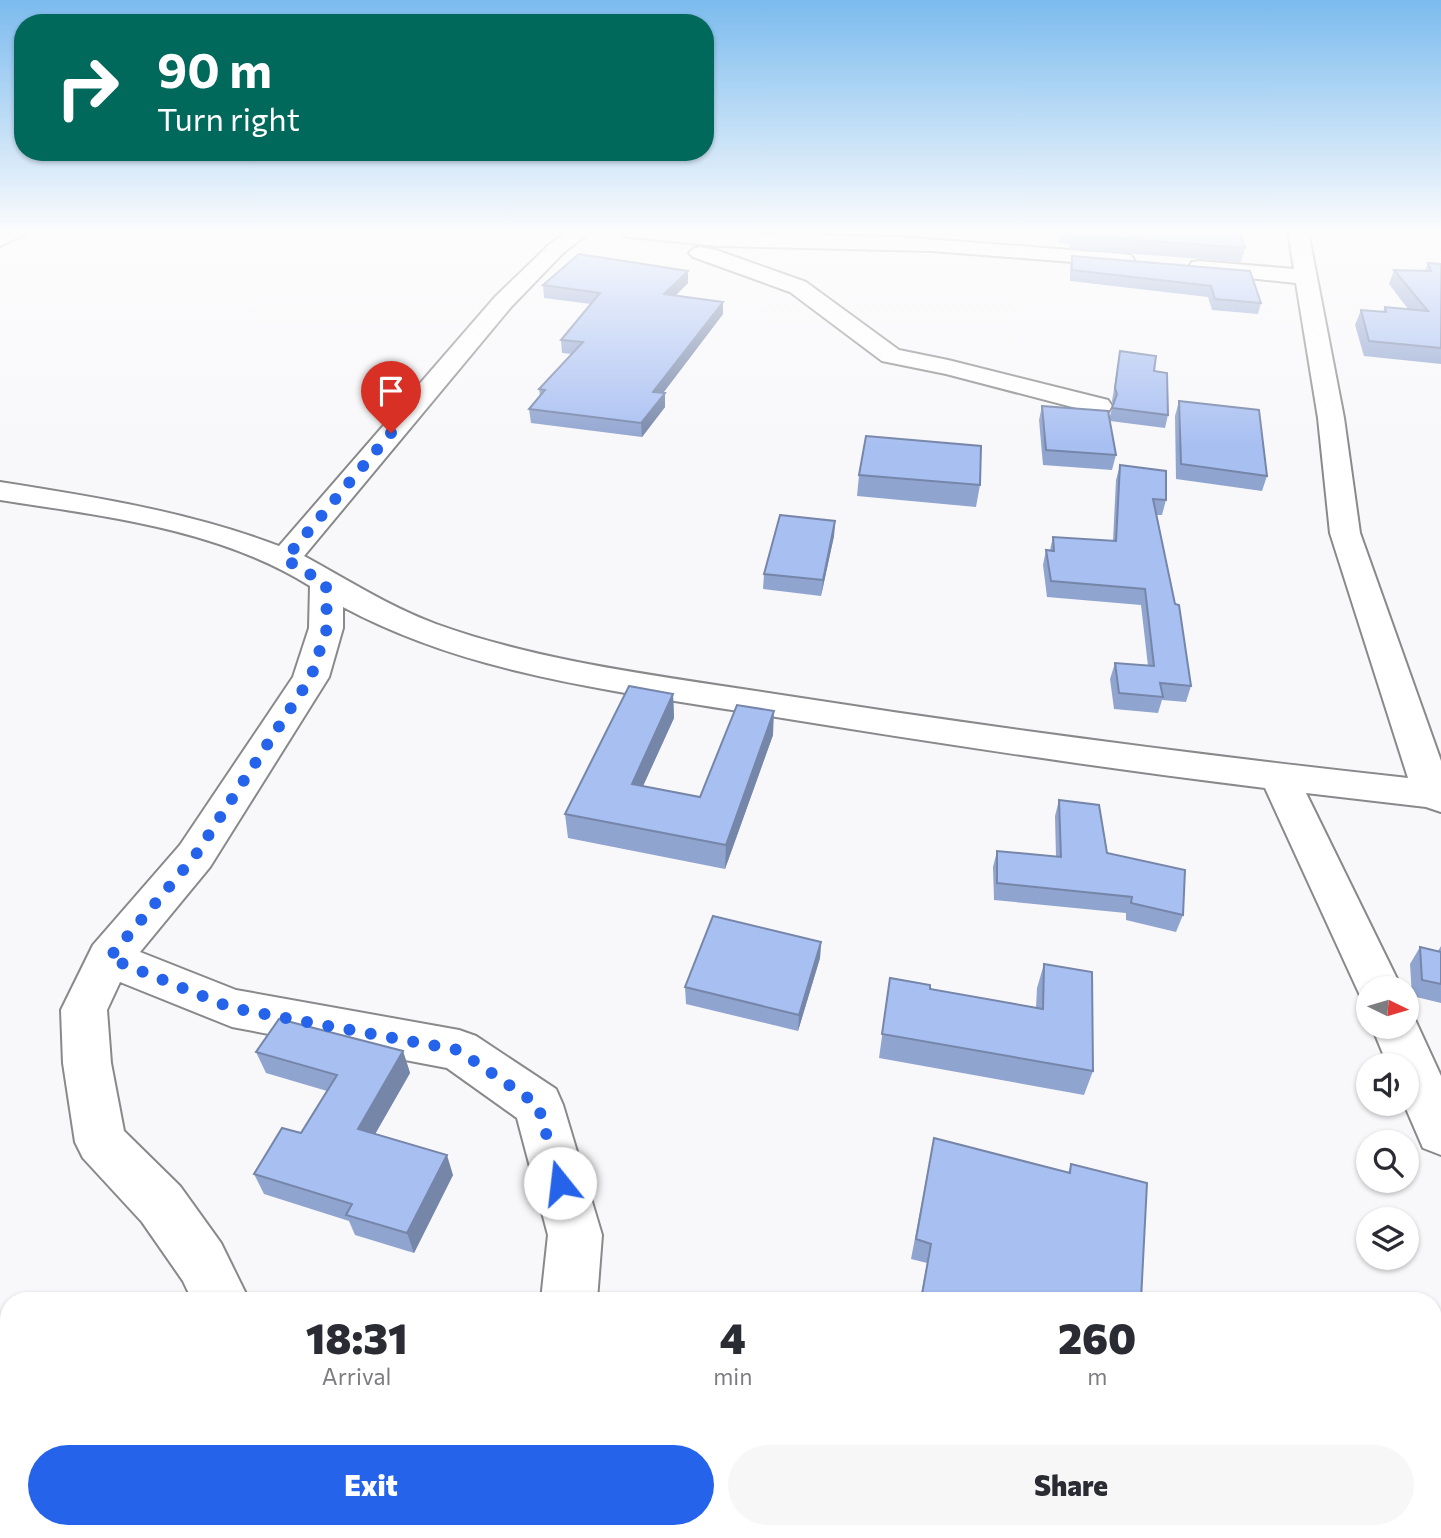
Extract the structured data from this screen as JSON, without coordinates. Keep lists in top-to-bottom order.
{
  "north": "right",
  "page": {
    "turn": ["90 m", "Turn right"],
    "eta": [
      "18:31",
      "Arrival",
      "4",
      "min",
      "260",
      "m"
    ],
    "buttons": ["Exit", "Share"]
  }
}
